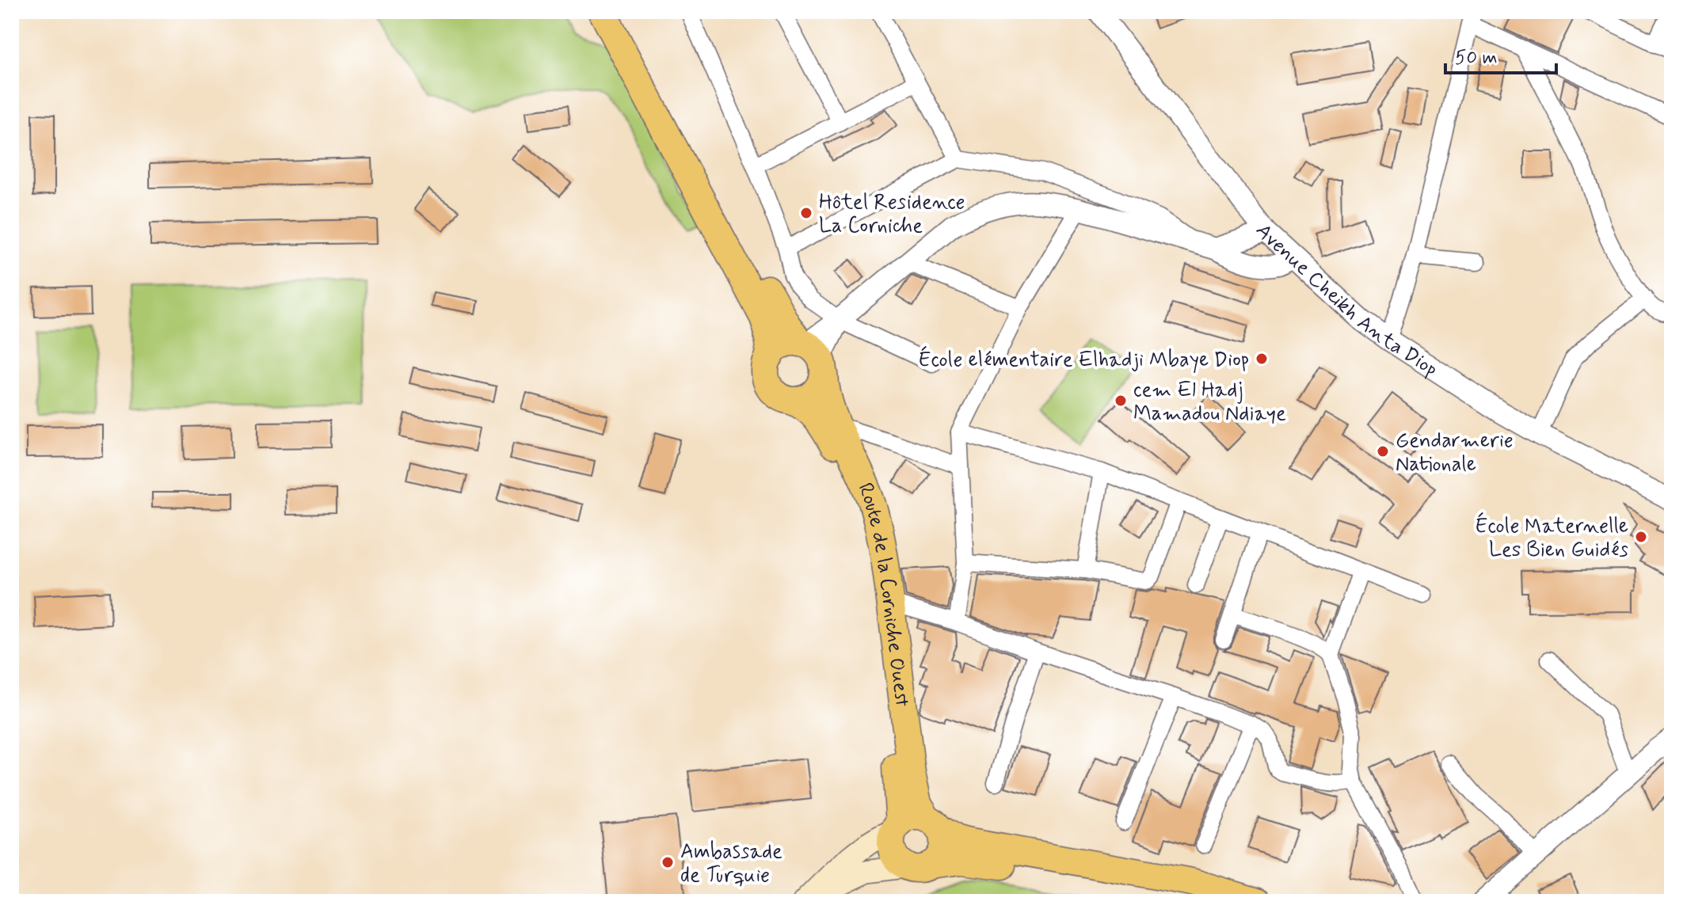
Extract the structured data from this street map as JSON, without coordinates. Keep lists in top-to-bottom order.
{
  "streets": {
    "highway": ["Route de la Corniche Ouest"],
    "street": ["Avenue Cheikh Anta Diop"]
  },
  "places": [
    "Hôtel Residence La Corniche",
    "École elémentaire Elhadji Mbaye Diop",
    "cem El Hadj Mamadou Ndiaye",
    "Gendarmerie Nationale",
    "École Maternelle Les Bien Guidés",
    "Ambassade de Turquie"
  ],
  "scale_bar": "50 m"
}
